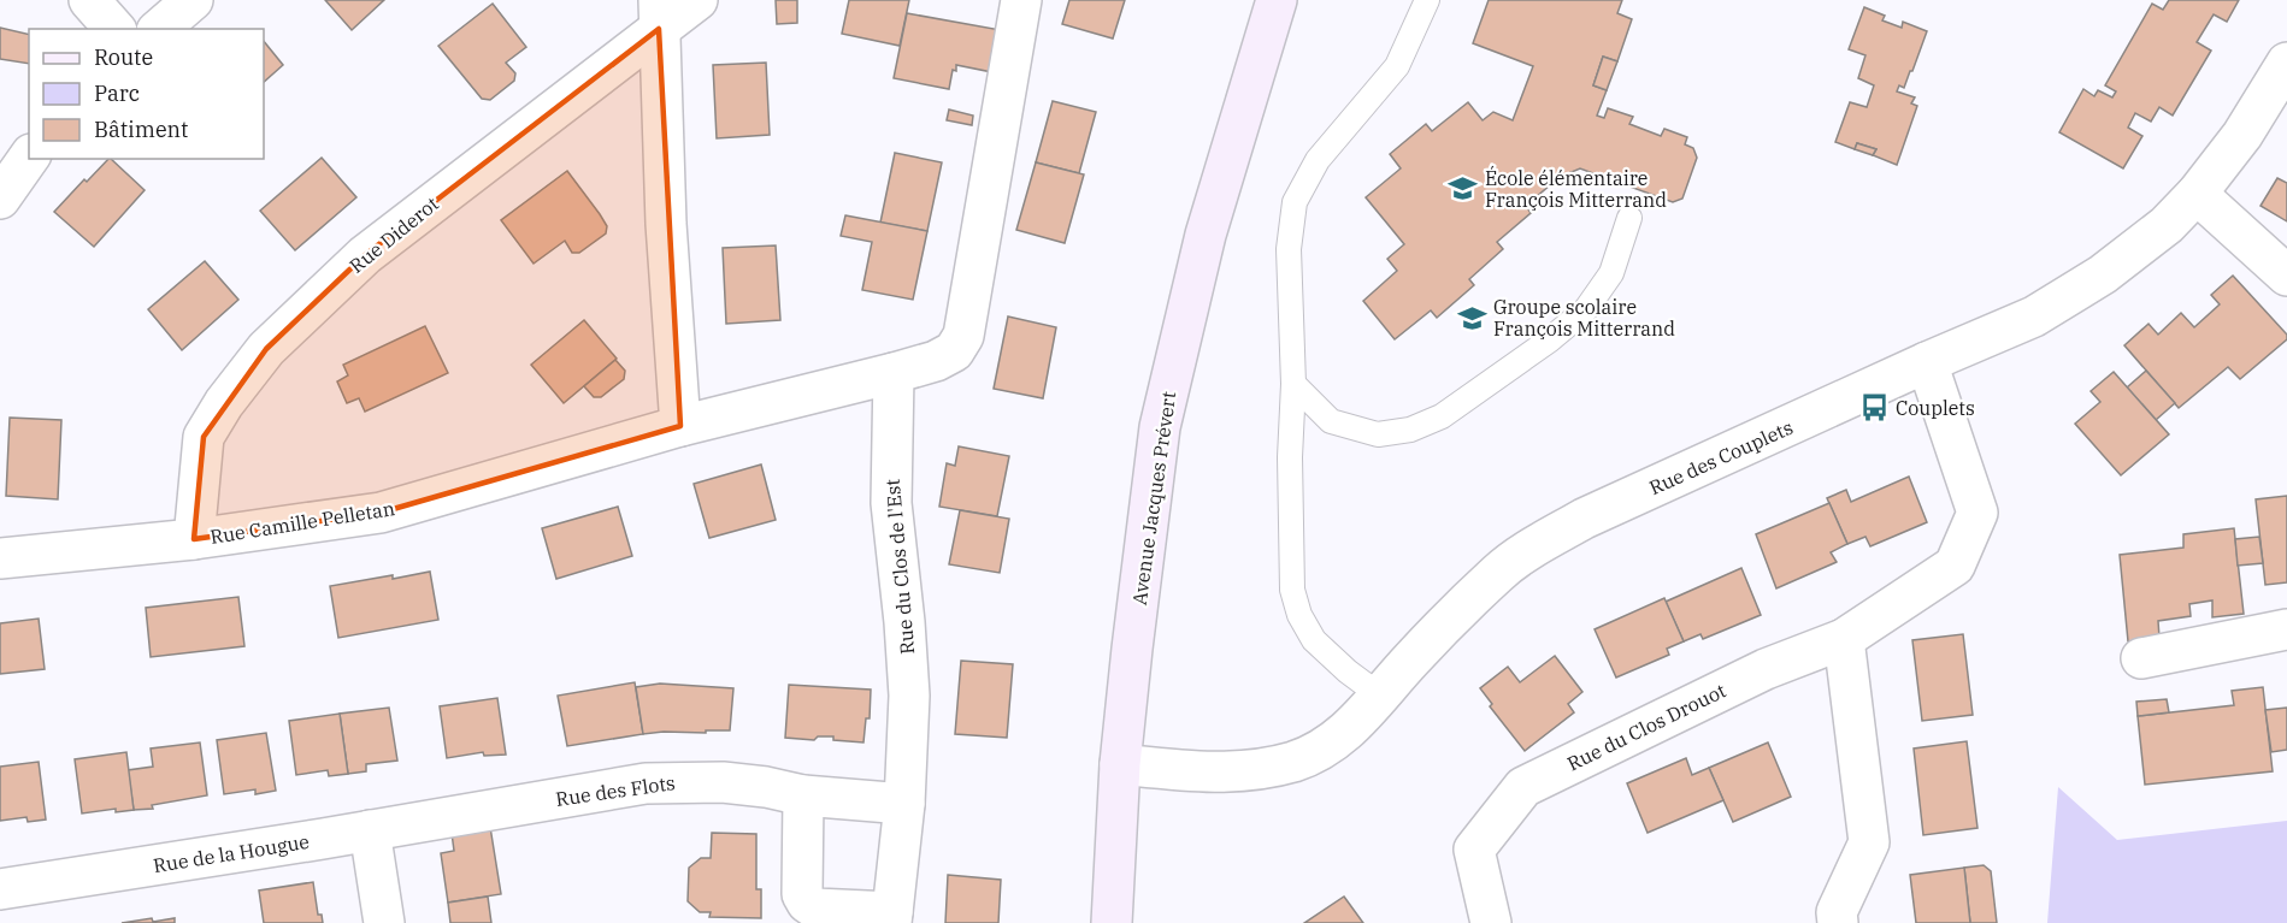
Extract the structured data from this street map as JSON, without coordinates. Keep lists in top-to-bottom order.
{
  "streets": {
    "main road": ["Avenue Jacques Prévert"],
    "street": [
      "Rue Diderot",
      "Rue des Couplets",
      "Rue Camille Pelletan",
      "Rue du Clos de l'Est",
      "Rue du Clos Drouot",
      "Rue des Flots",
      "Rue de la Hougue"
    ]
  },
  "crossings": [
    ["Rue Diderot", "Rue Camille Pelletan"],
    ["Rue des Couplets", "Avenue Jacques Prévert"],
    ["Rue des Couplets", "Rue du Clos Drouot"],
    ["Rue Camille Pelletan", "Rue du Clos de l'Est"],
    ["Rue du Clos de l'Est", "Rue des Flots"],
    ["Rue des Flots", "Rue de la Hougue"]
  ],
  "places": {
    "school or university": ["École élémentaire François Mitterrand", "Groupe scolaire François Mitterrand"],
    "bus stop": ["Couplets"]
  },
  "legend": ["Route", "Parc", "Bâtiment"]
}
